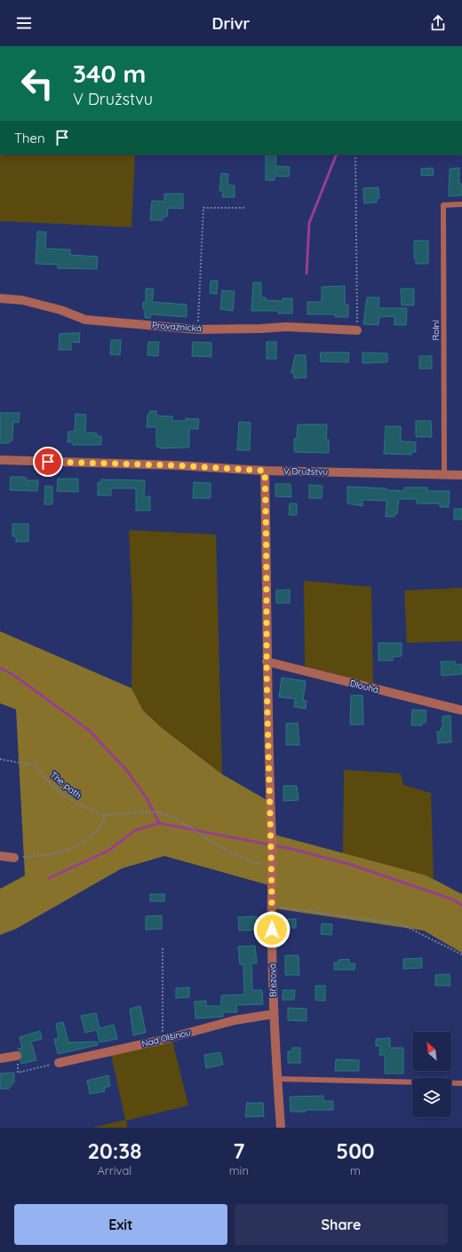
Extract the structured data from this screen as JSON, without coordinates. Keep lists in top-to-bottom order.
{
  "streets": {
    "street": [
      "Provaznická",
      "V Družstvu",
      "Dlouhá",
      "Březová",
      "Nad Olšinou"
    ],
    "lane": ["Rolní"],
    "path": ["The path"]
  },
  "crossings": [
    ["Rolní", "V Družstvu"],
    ["V Družstvu", "Březová"],
    ["Dlouhá", "Březová"],
    ["Březová", "Nad Olšinou"]
  ],
  "north": "top left",
  "page": {
    "header": "Drivr",
    "turn": ["340 m", "V Družstvu"],
    "then": "Then",
    "eta": [
      "20:38",
      "Arrival",
      "7",
      "min",
      "500",
      "m"
    ],
    "buttons": ["Exit", "Share"]
  }
}
